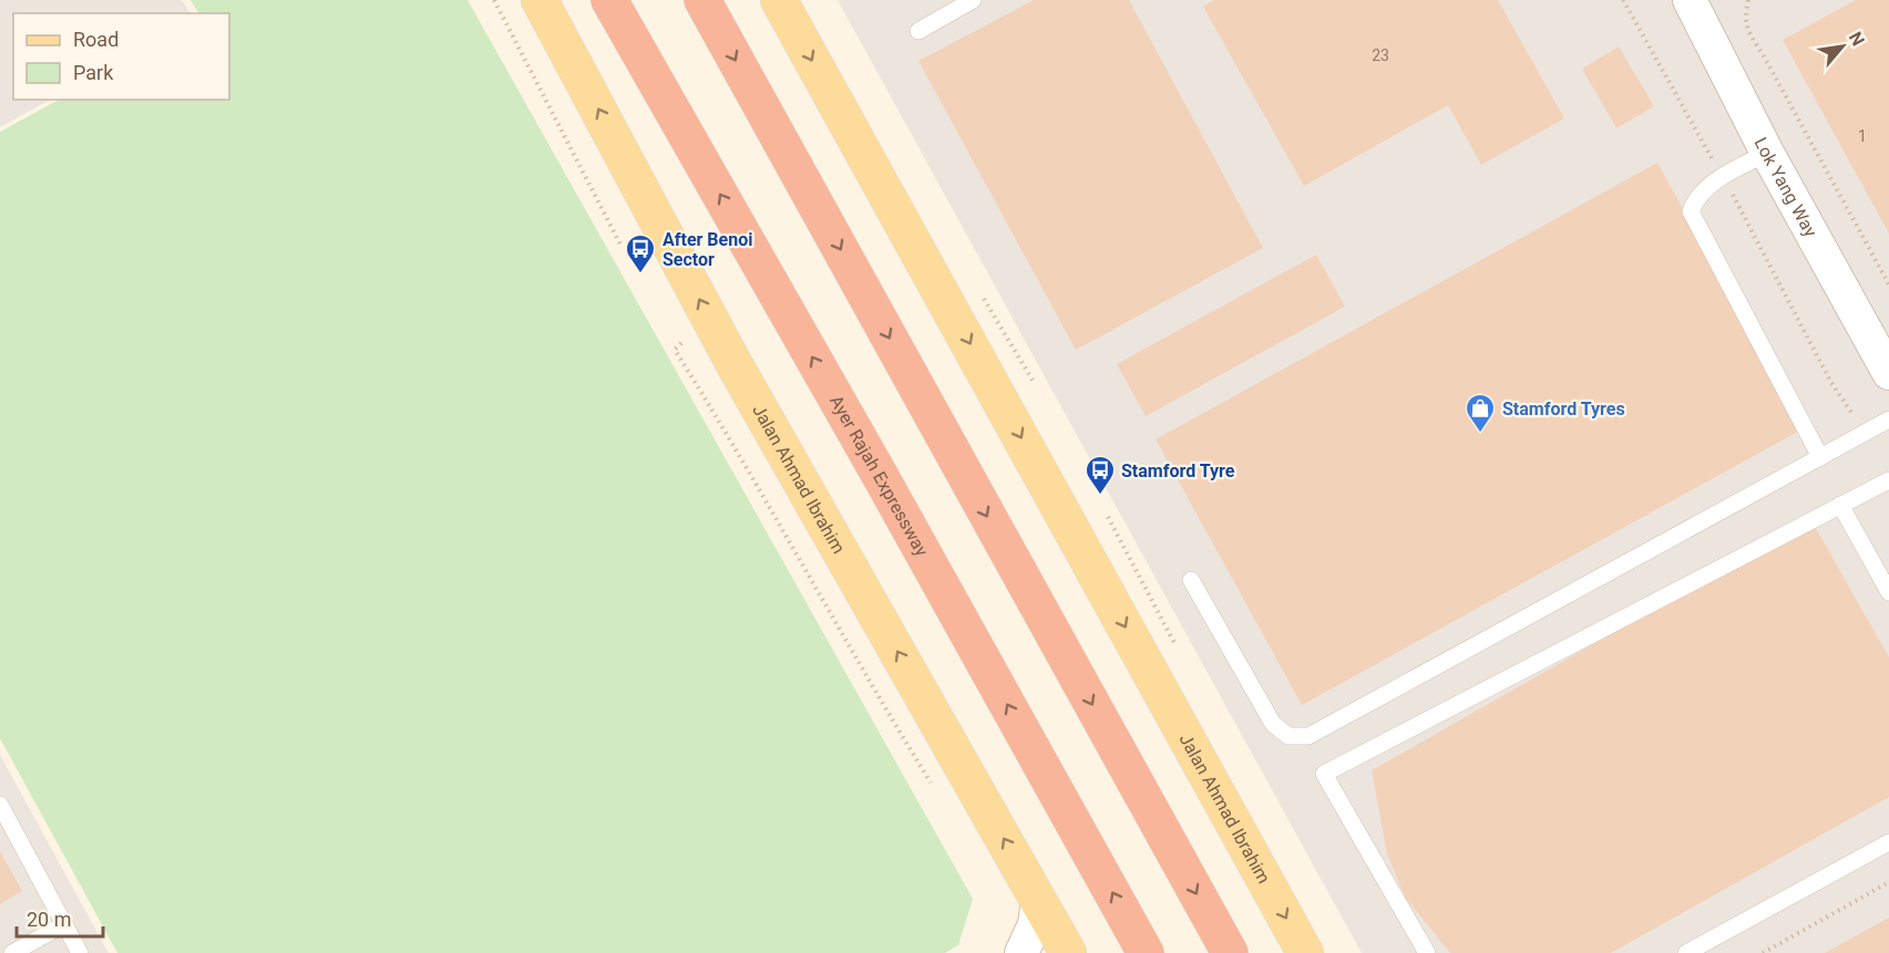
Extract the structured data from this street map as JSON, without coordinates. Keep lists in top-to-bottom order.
{
  "streets": {
    "highway": ["Ayer Rajah Expressway"],
    "main road": ["Jalan Ahmad Ibrahim"],
    "street": ["Lok Yang Way"]
  },
  "places": {
    "bus stop": ["After Benoi Sector", "Stamford Tyre"],
    "shop": ["Stamford Tyres"]
  },
  "house_numbers": ["23", "1"],
  "legend": ["Road", "Park"],
  "scale_bar": "20 m",
  "north": "top right"
}
